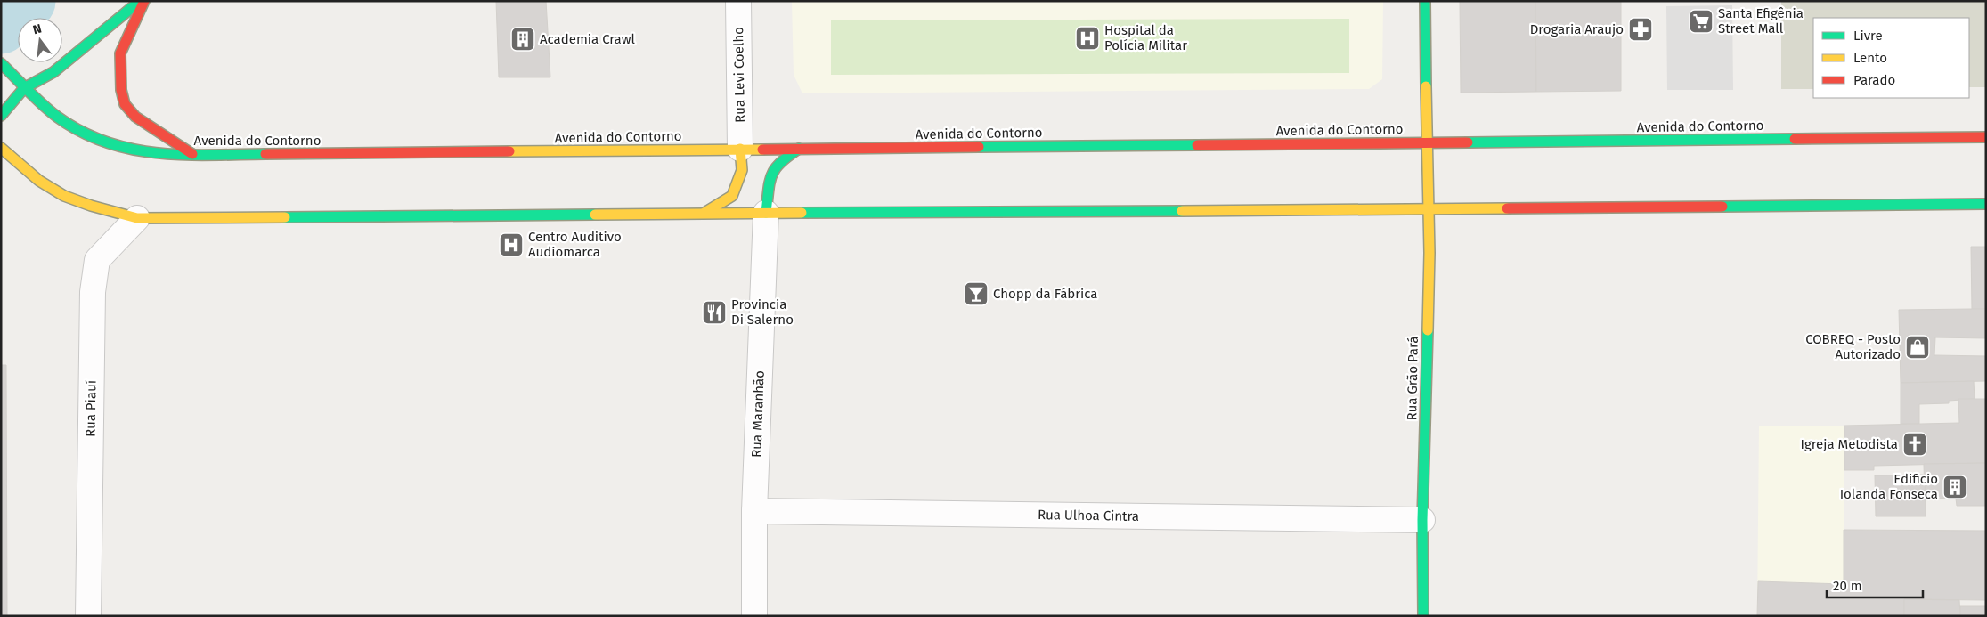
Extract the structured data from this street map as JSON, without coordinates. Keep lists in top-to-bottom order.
{
  "streets": {
    "main road": ["Avenida do Contorno", "Rua Grão Pará"],
    "street": [
      "Rua Levi Coelho",
      "Rua Piauí",
      "Rua Maranhão",
      "Rua Ulhoa Cintra"
    ]
  },
  "crossings": [
    ["Rua Levi Coelho", "Avenida do Contorno"],
    ["Avenida do Contorno", "Rua Grão Pará"],
    ["Rua Grão Pará", "Rua Ulhoa Cintra"],
    ["Rua Maranhão", "Rua Ulhoa Cintra"]
  ],
  "places": {
    "supermarket": ["Santa Efigênia Street Mall"],
    "pharmacy": ["Drogaria Araujo"],
    "hospital": ["Hospital da Polícia Militar", "Centro Auditivo Audiomarca"],
    "building": ["Academia Crawl", "Edificio Iolanda Fonseca"],
    "bar": ["Chopp da Fábrica"],
    "restaurant": ["Provincia Di Salerno"],
    "shop": ["COBREQ - Posto Autorizado"],
    "church": ["Igreja Metodista"]
  },
  "legend": ["Livre", "Lento", "Parado"],
  "scale_bar": "20 m",
  "north": "top"
}
